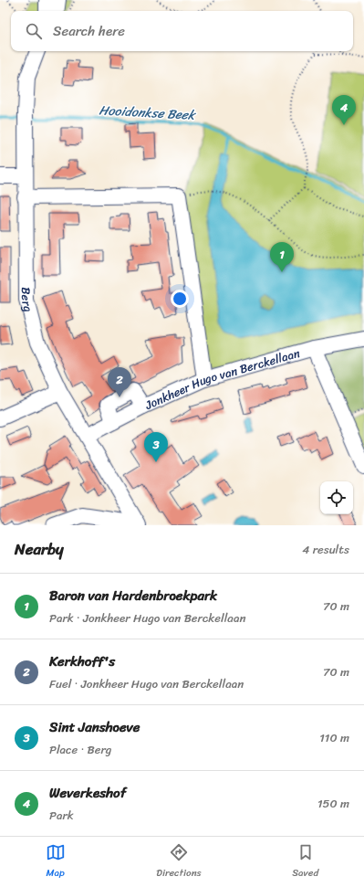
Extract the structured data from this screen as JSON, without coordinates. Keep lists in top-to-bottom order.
{
  "streets": {
    "street": ["Berg", "Jonkheer Hugo van Berckellaan"]
  },
  "crossings": [
    ["Berg", "Jonkheer Hugo van Berckellaan"]
  ],
  "water": ["Hooidonkse Beek"],
  "page": {
    "search": "Search here",
    "pins": [
      "4",
      "1",
      "2",
      "3"
    ],
    "heading": ["Nearby", "4 results"],
    "list": [
      {
        "mark": "1",
        "name": "Baron van Hardenbroekpark",
        "note": "Park · Jonkheer Hugo van Berckellaan",
        "value": "70 m"
      },
      {
        "mark": "2",
        "name": "Kerkhoff's",
        "note": "Fuel · Jonkheer Hugo van Berckellaan",
        "value": "70 m"
      },
      {
        "mark": "3",
        "name": "Sint Janshoeve",
        "note": "Place · Berg",
        "value": "110 m"
      },
      {
        "mark": "4",
        "name": "Weverkeshof",
        "note": "Park",
        "value": "150 m"
      }
    ],
    "nav": ["Map", "Directions", "Saved"]
  }
}
